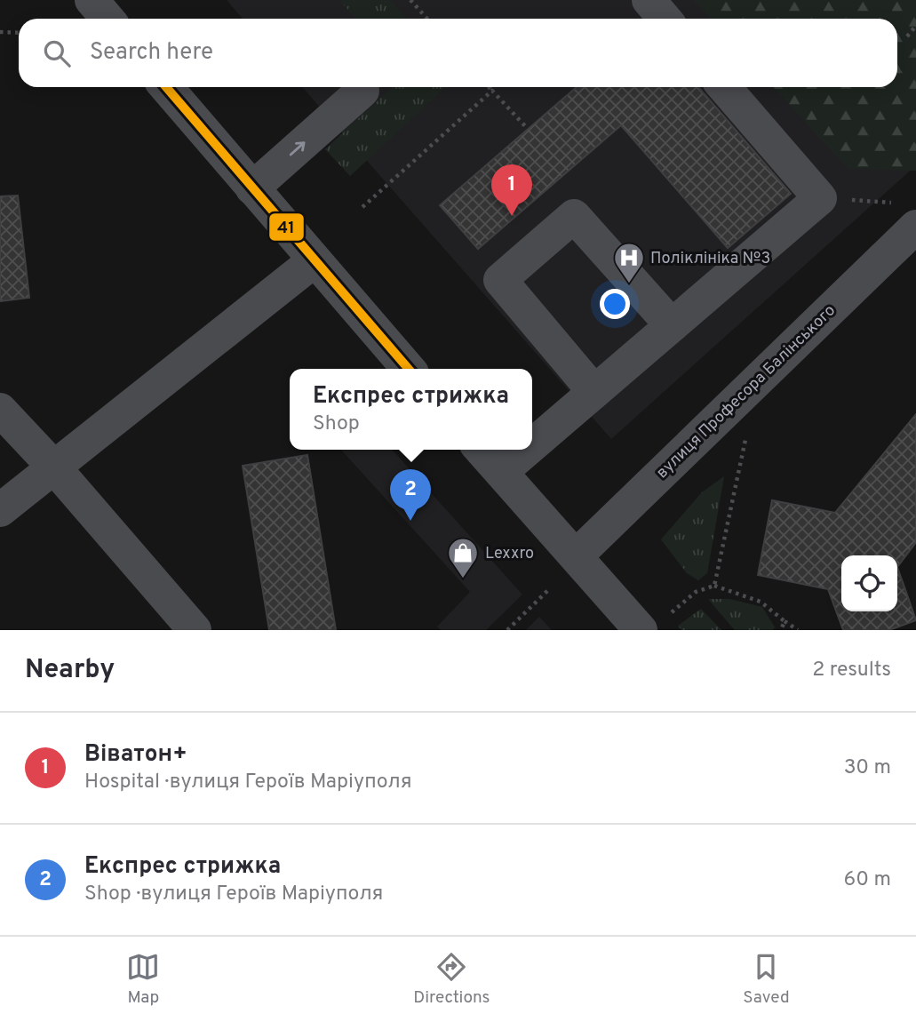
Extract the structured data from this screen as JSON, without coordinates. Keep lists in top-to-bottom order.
{
  "streets": {
    "street": ["вулиця Професора Балінського"]
  },
  "places": {
    "hospital": ["Поліклініка №3"],
    "shop": ["Lexxro"]
  },
  "lines": ["transit line 41"],
  "page": {
    "search": "Search here",
    "pins": ["1", "2"],
    "popup": ["Експрес стрижка", "Shop"],
    "heading": ["Nearby", "2 results"],
    "list": [
      {
        "mark": "1",
        "name": "Віватон+",
        "note": "Hospital · вулиця Героїв Маріуполя",
        "value": "30 m"
      },
      {
        "mark": "2",
        "name": "Експрес стрижка",
        "note": "Shop · вулиця Героїв Маріуполя",
        "value": "60 m"
      }
    ],
    "nav": ["Map", "Directions", "Saved"]
  }
}
